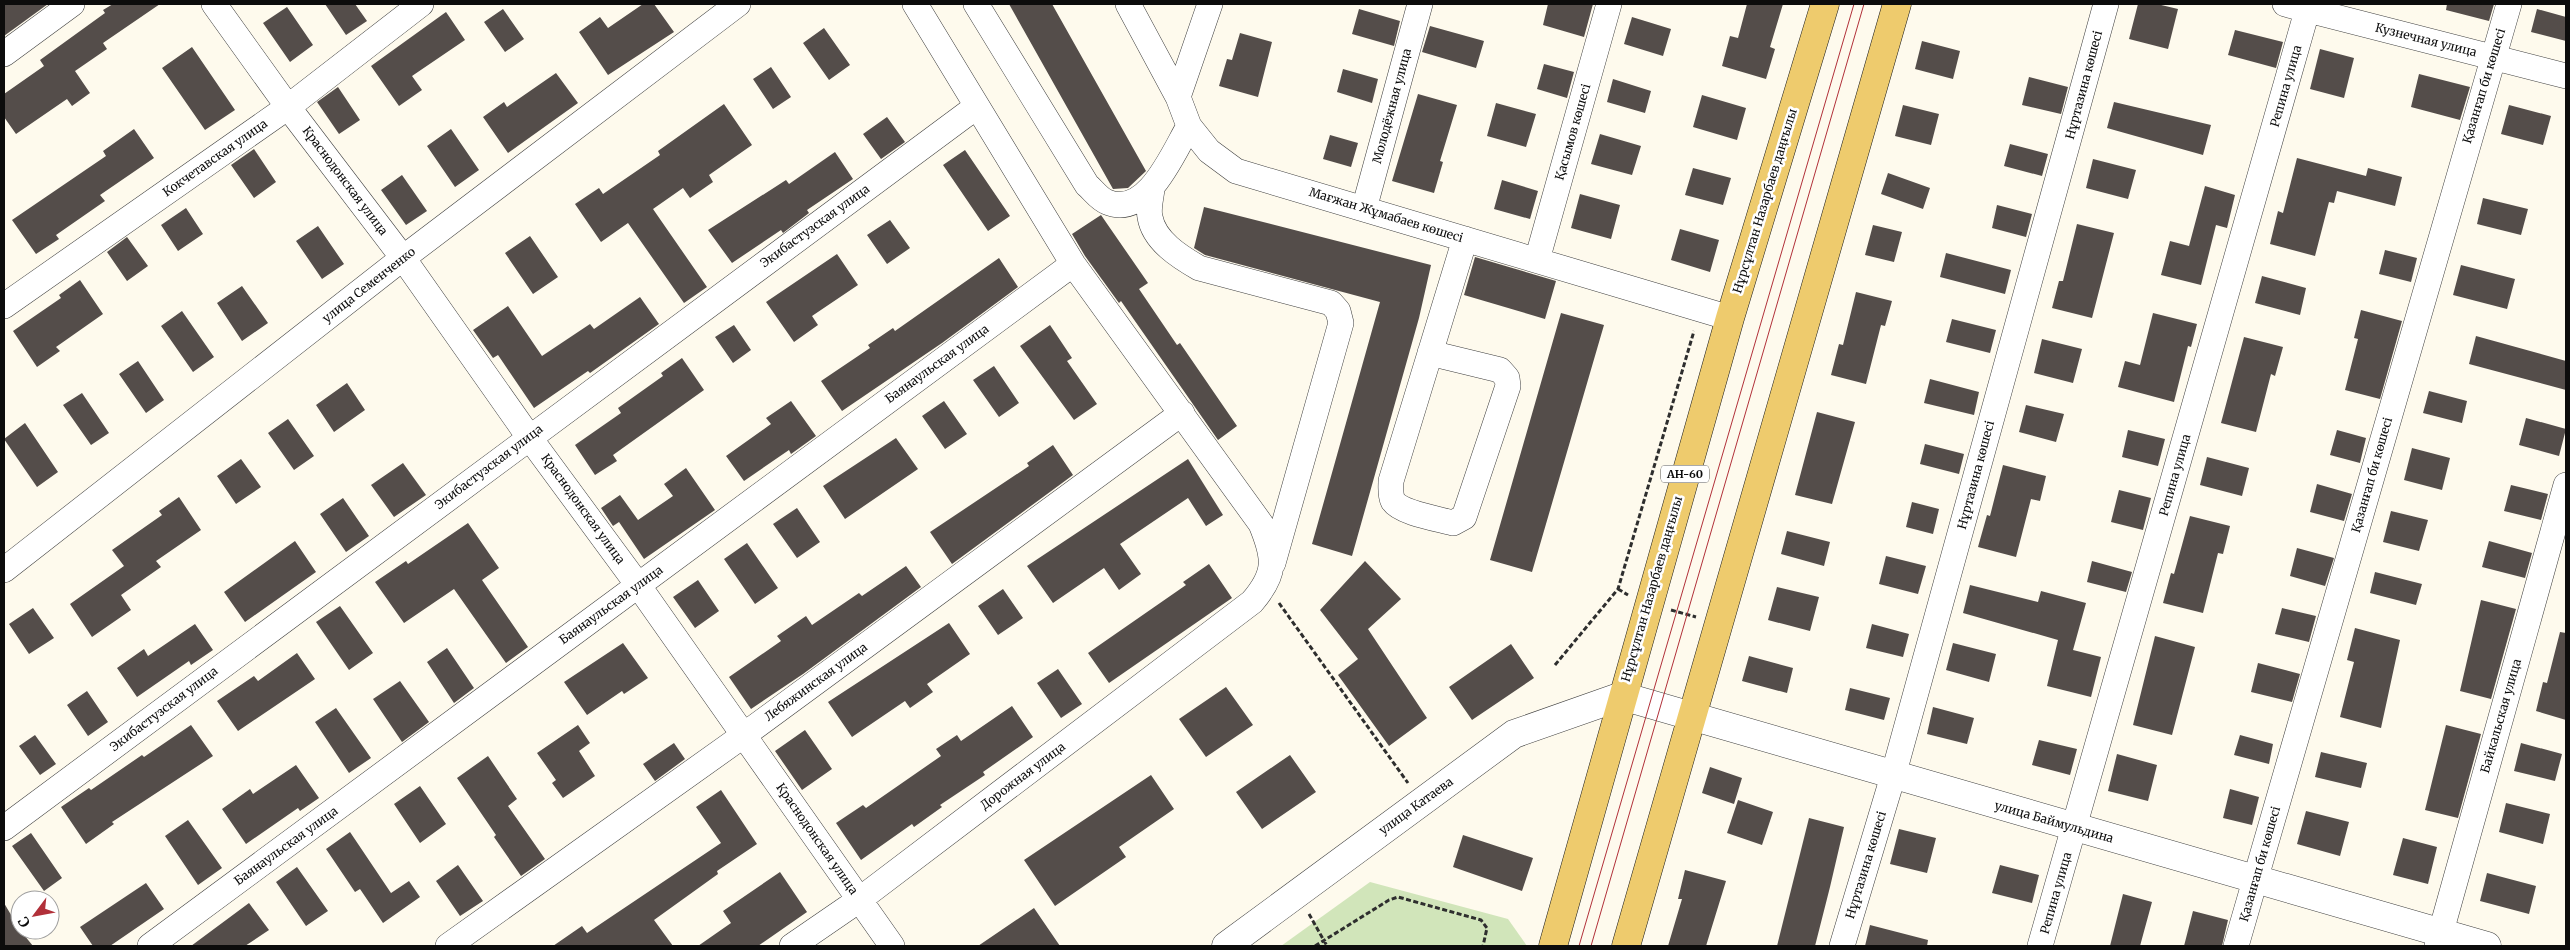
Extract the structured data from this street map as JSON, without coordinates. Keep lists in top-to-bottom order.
{
  "streets": {
    "main road": ["Нұрсұлтан Назарбаев даңғылы", "АН-60"],
    "street": [
      "Кузнечная улица",
      "Нұртазина көшесі",
      "Репина улица",
      "Қазанғап би көшесі",
      "Молодёжная улица",
      "Қасымов көшесі",
      "Кокчетавская улица",
      "Краснодонская улица",
      "Мағжан Жұмабаев көшесі",
      "Экибастузская улица",
      "улица Семенченко",
      "Баянаульская улица",
      "Лебяжинская улица",
      "Байкальская улица",
      "Дорожная улица",
      "улица Катаева",
      "улица Баймульдина"
    ]
  },
  "crossings": [
    ["Кузнечная улица", "Репина улица"],
    ["Кузнечная улица", "Қазанғап би көшесі"],
    ["Нұртазина көшесі", "улица Баймульдина"],
    ["Репина улица", "улица Баймульдина"],
    ["Қазанғап би көшесі", "улица Баймульдина"],
    ["Молодёжная улица", "Мағжан Жұмабаев көшесі"],
    ["Қасымов көшесі", "Мағжан Жұмабаев көшесі"],
    ["Кокчетавская улица", "Краснодонская улица"],
    ["Краснодонская улица", "Экибастузская улица"],
    ["Краснодонская улица", "улица Семенченко"],
    ["Краснодонская улица", "Баянаульская улица"],
    ["Краснодонская улица", "Лебяжинская улица"],
    ["Краснодонская улица", "Дорожная улица"],
    ["Нұрсұлтан Назарбаев даңғылы", "Мағжан Жұмабаев көшесі"],
    ["Нұрсұлтан Назарбаев даңғылы", "улица Катаева"],
    ["Нұрсұлтан Назарбаев даңғылы", "улица Баймульдина"],
    ["Байкальская улица", "улица Баймульдина"],
    ["улица Катаева", "улица Баймульдина"]
  ],
  "north": "bottom left"
}
